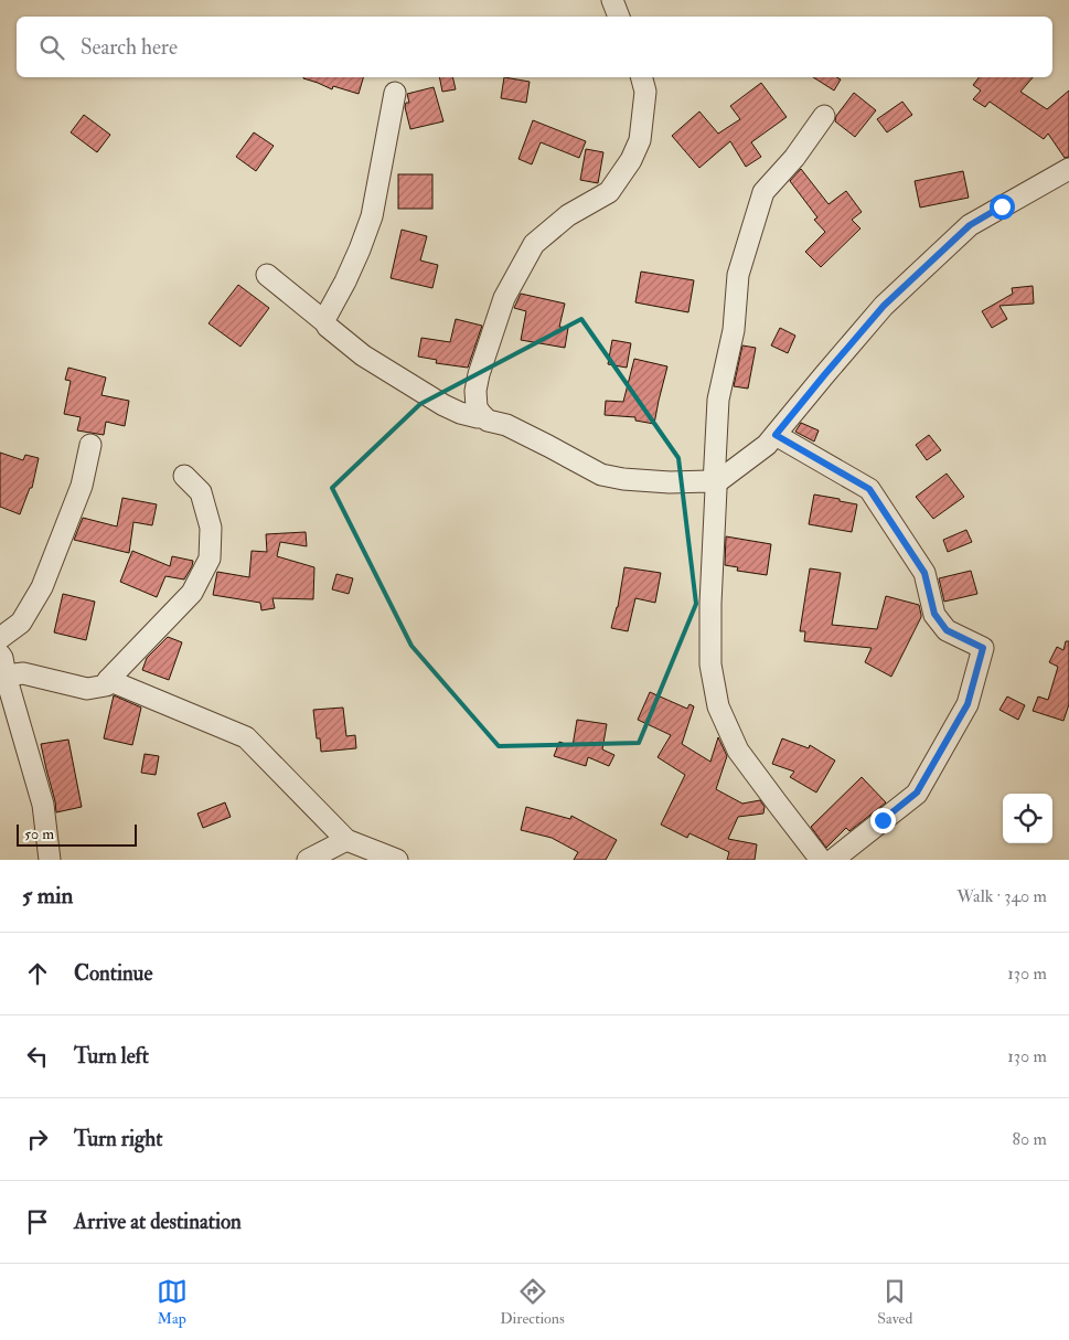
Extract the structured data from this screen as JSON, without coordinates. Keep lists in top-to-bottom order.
{
  "scale_bar": "50 m",
  "page": {
    "search": "Search here",
    "scale": "50 m",
    "heading": ["5 min", "Walk · 340 m"],
    "list": [
      ["Continue", "130 m"],
      ["Turn left", "130 m"],
      ["Turn right", "80 m"],
      "Arrive at destination"
    ],
    "nav": ["Map", "Directions", "Saved"]
  }
}
